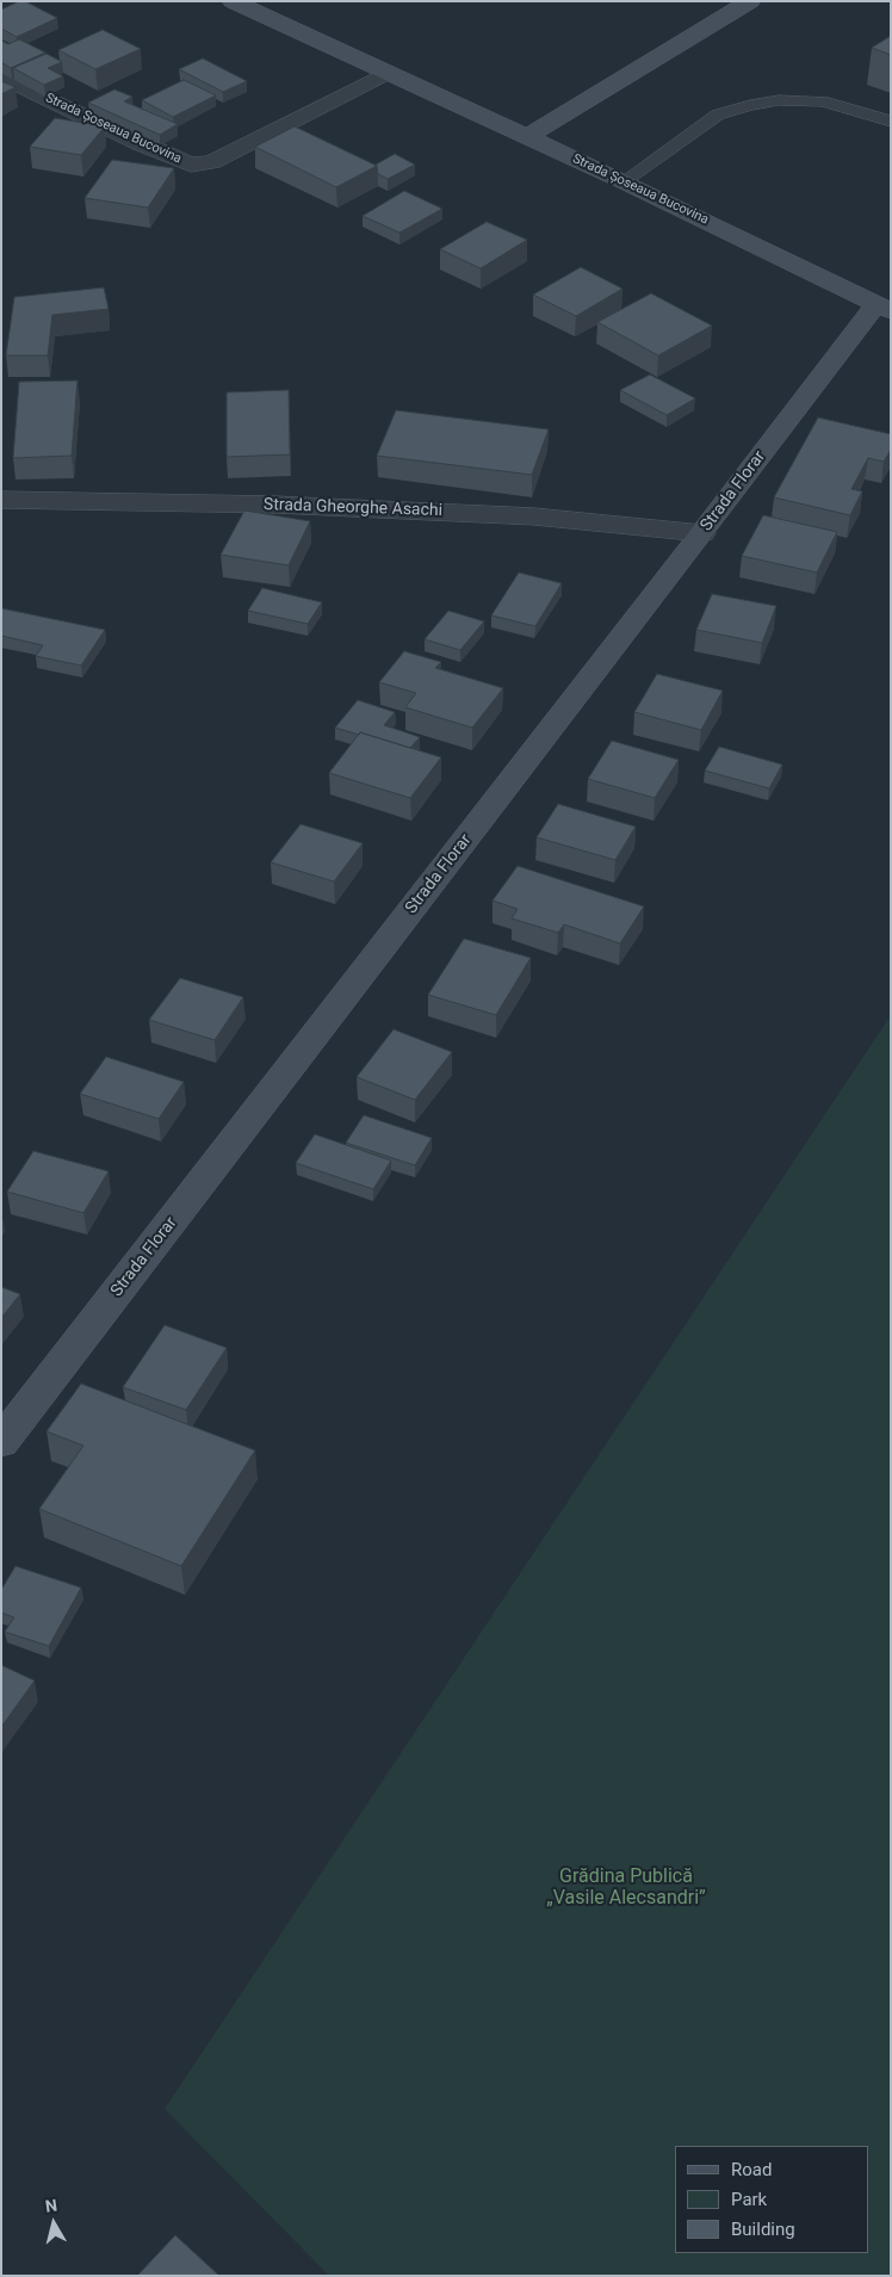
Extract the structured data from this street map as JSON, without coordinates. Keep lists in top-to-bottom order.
{
  "streets": {
    "street": ["Strada Șoseaua Bucovina", "Strada Florar", "Strada Gheorghe Asachi"]
  },
  "crossings": [
    ["Strada Șoseaua Bucovina", "Strada Florar"],
    ["Strada Florar", "Strada Gheorghe Asachi"]
  ],
  "parks": ["Grădina Publică „Vasile Alecsandri”"],
  "legend": ["Road", "Park", "Building"],
  "north": "top"
}
